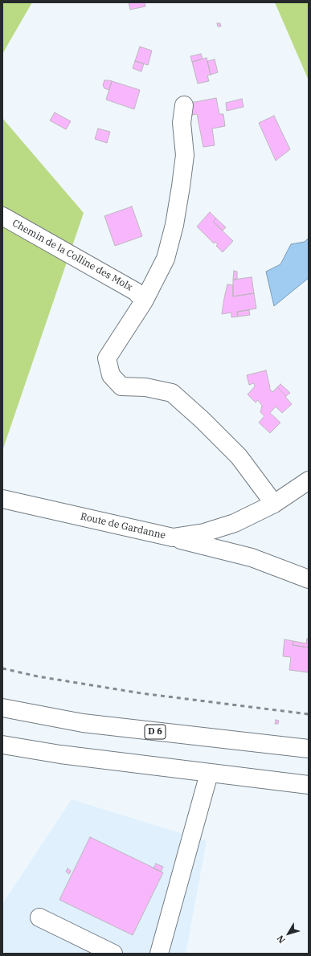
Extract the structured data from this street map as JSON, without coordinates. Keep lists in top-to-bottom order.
{
  "streets": {
    "main road": ["Chemin de la Colline des Molx", "Route de Gardanne", "D 6"]
  },
  "north": "bottom left"
}
